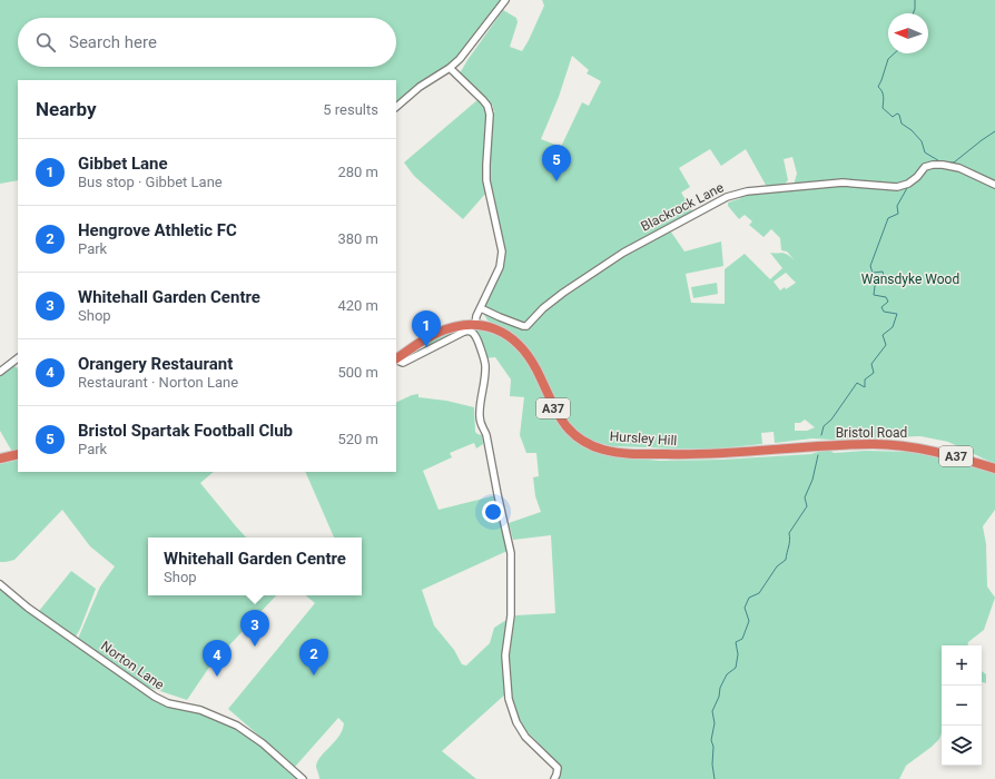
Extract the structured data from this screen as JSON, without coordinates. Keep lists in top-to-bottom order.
{
  "streets": {
    "highway": ["A37", "Bristol Road", "Hursley Hill"],
    "street": ["Blackrock Lane", "Norton Lane"]
  },
  "crossings": [
    ["Bristol Road", "Hursley Hill"]
  ],
  "parks": ["Wansdyke Wood"],
  "north": "left",
  "page": {
    "search": "Search here",
    "heading": ["Nearby", "5 results"],
    "list": [
      {
        "mark": "1",
        "name": "Gibbet Lane",
        "note": "Bus stop · Gibbet Lane",
        "value": "280 m"
      },
      {
        "mark": "2",
        "name": "Hengrove Athletic FC",
        "note": "Park",
        "value": "380 m"
      },
      {
        "mark": "3",
        "name": "Whitehall Garden Centre",
        "note": "Shop",
        "value": "420 m"
      },
      {
        "mark": "4",
        "name": "Orangery Restaurant",
        "note": "Restaurant · Norton Lane",
        "value": "500 m"
      },
      {
        "mark": "5",
        "name": "Bristol Spartak Football Club",
        "note": "Park",
        "value": "520 m"
      }
    ],
    "pins": [
      "5",
      "1",
      "3",
      "2",
      "4"
    ],
    "popup": ["Whitehall Garden Centre", "Shop"],
    "map_buttons": ["+", "−"]
  }
}
